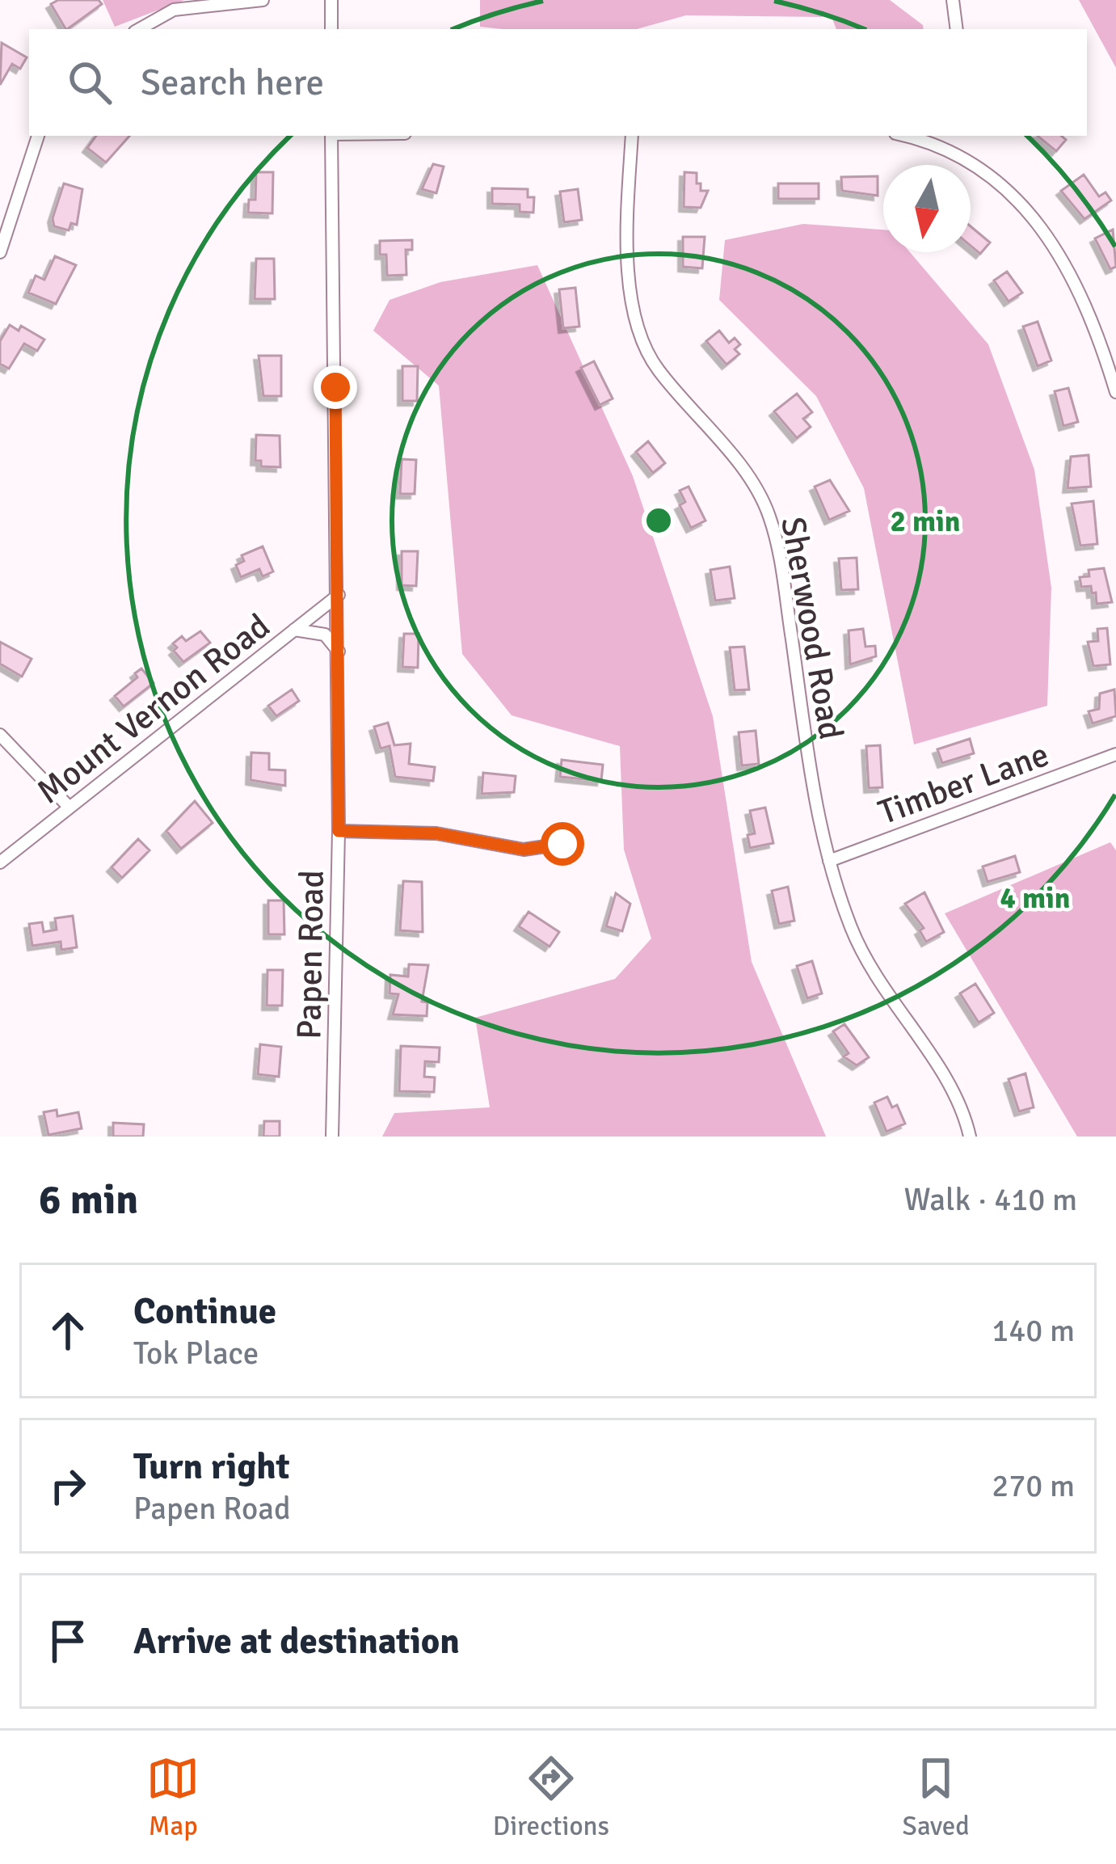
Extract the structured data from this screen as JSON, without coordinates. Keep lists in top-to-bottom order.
{
  "streets": {
    "street": [
      "Sherwood Road",
      "Mount Vernon Road",
      "Timber Lane",
      "Papen Road"
    ]
  },
  "crossings": [
    ["Sherwood Road", "Timber Lane"],
    ["Mount Vernon Road", "Papen Road"]
  ],
  "north": "bottom",
  "page": {
    "search": "Search here",
    "heading": ["6 min", "Walk · 410 m"],
    "list": [
      ["Continue", "Tok Place", "140 m"],
      ["Turn right", "Papen Road", "270 m"],
      "Arrive at destination"
    ],
    "nav": ["Map", "Directions", "Saved"]
  },
  "rings": ["2 min", "4 min"]
}
